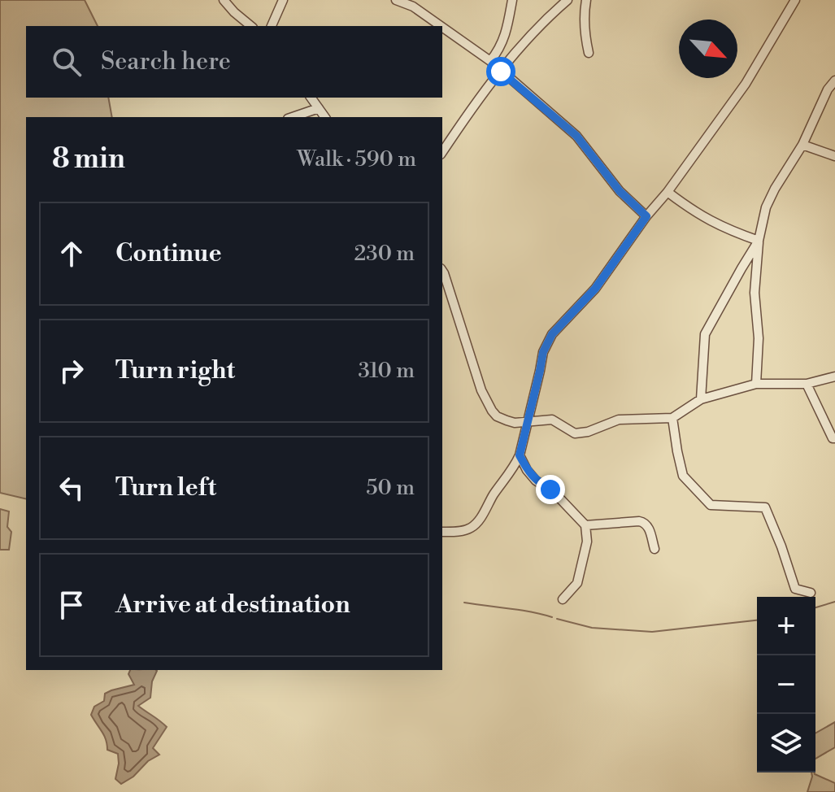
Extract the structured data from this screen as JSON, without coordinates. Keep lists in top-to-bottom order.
{
  "north": "bottom right",
  "page": {
    "search": "Search here",
    "heading": ["8 min", "Walk · 590 m"],
    "list": [
      ["Continue", "230 m"],
      ["Turn right", "310 m"],
      ["Turn left", "50 m"],
      "Arrive at destination"
    ],
    "map_buttons": ["+", "−"]
  }
}
